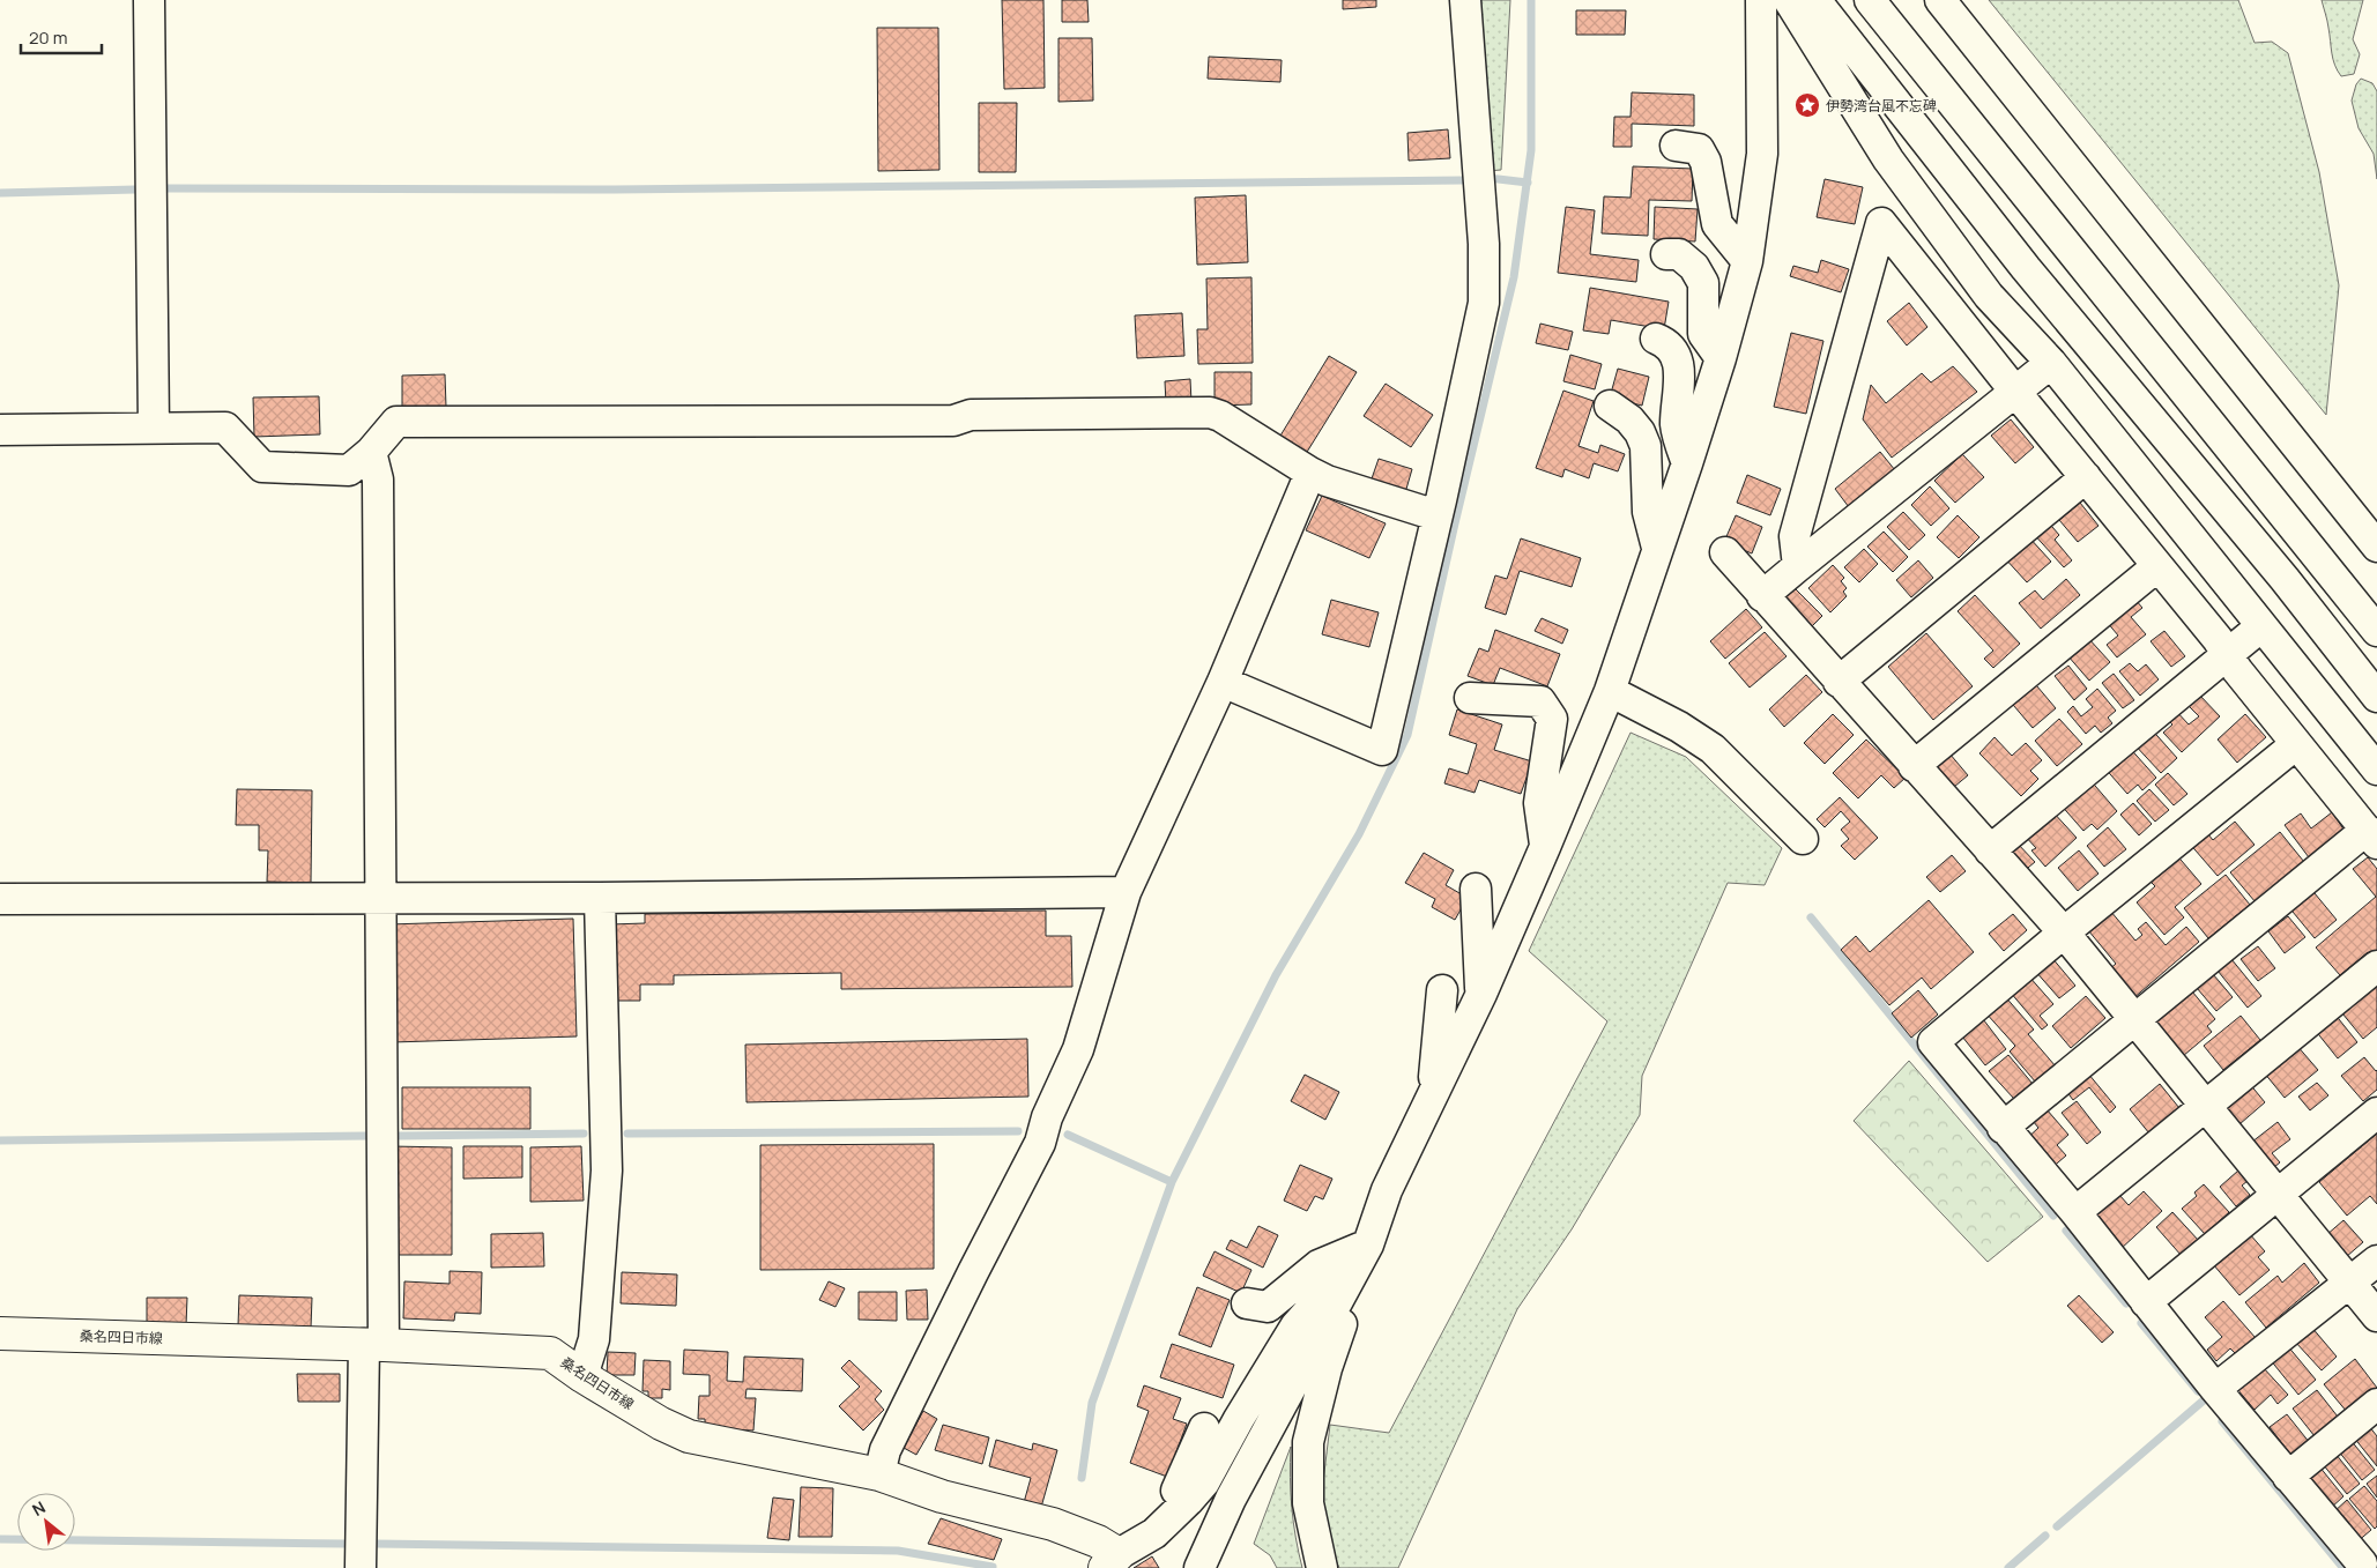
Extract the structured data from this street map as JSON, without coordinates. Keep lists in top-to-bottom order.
{
  "streets": {
    "main road": ["桑名四日市線"]
  },
  "places": {
    "place": ["伊勢湾台風不忘碑"]
  },
  "scale_bar": "20 m",
  "north": "top left"
}
